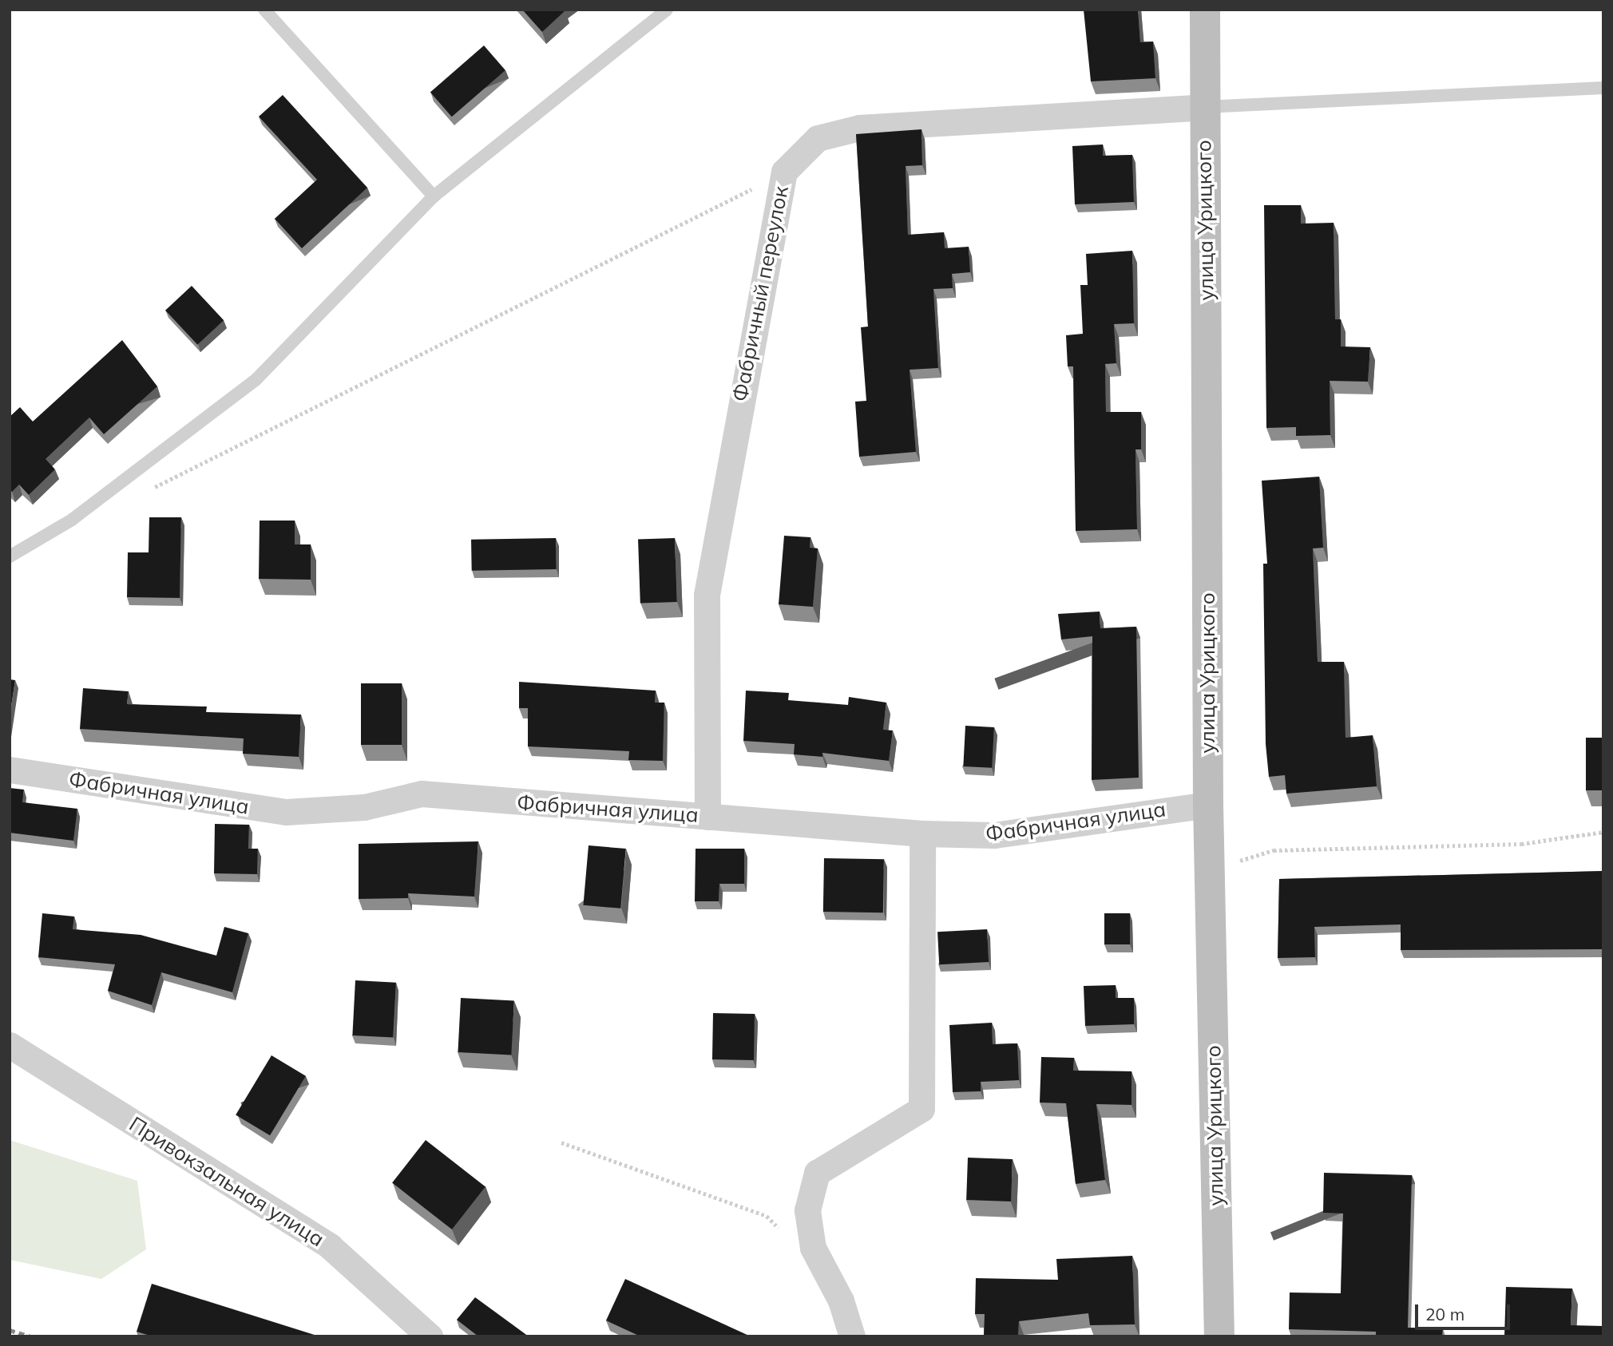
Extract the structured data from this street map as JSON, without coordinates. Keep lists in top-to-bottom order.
{
  "streets": {
    "main road": ["улица Урицкого"],
    "street": ["Фабричный переулок", "Фабричная улица", "Привокзальная улица"]
  },
  "crossings": [
    ["улица Урицкого", "Фабричный переулок"],
    ["улица Урицкого", "Фабричная улица"],
    ["Фабричный переулок", "Фабричная улица"]
  ],
  "scale_bar": "20 m"
}
